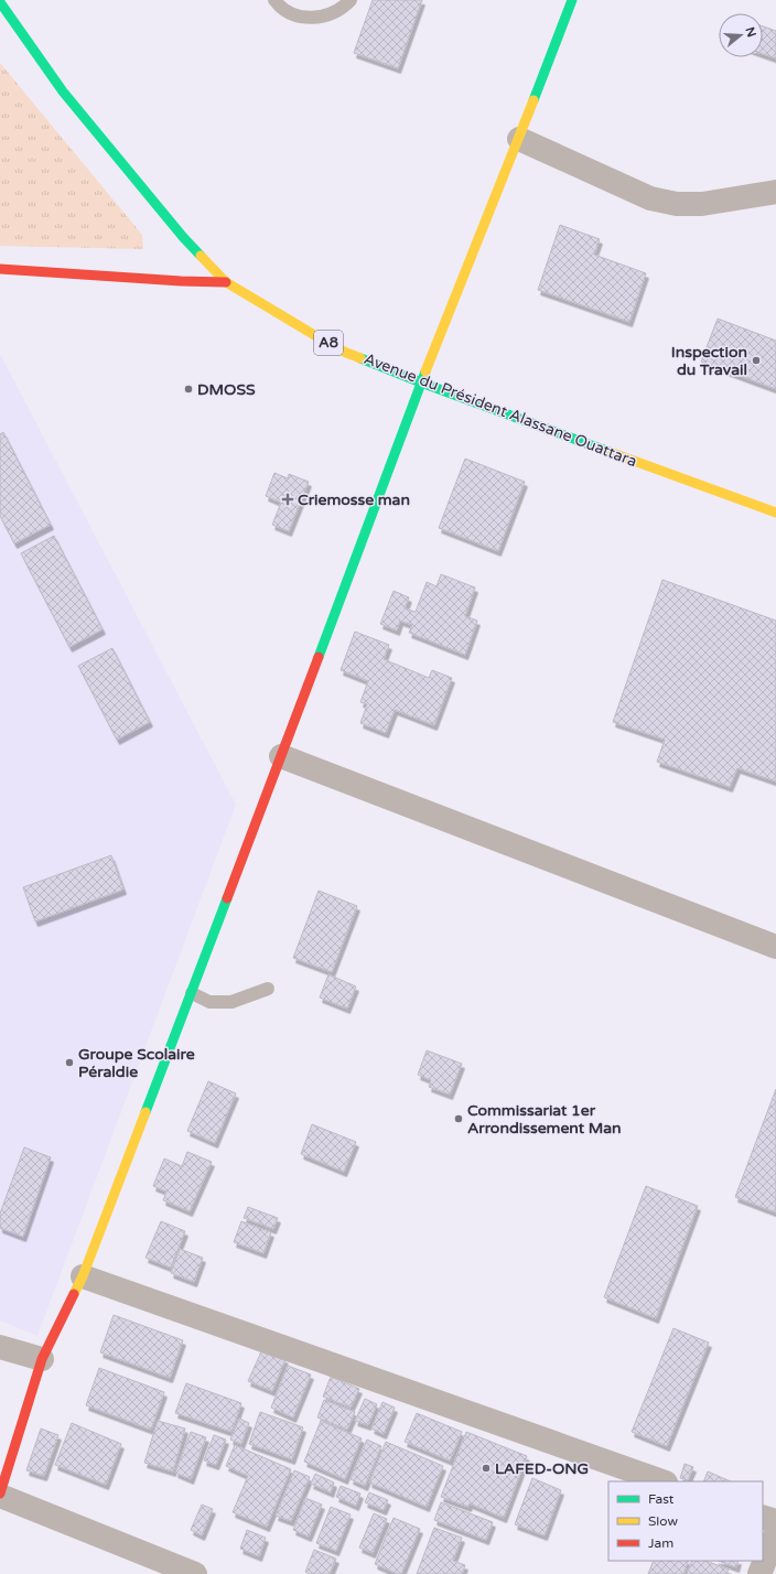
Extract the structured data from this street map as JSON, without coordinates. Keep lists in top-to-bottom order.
{
  "streets": {
    "street": ["A8", "Avenue du Président Alassane Ouattara"]
  },
  "places": {
    "other": [
      "Inspection du Travail",
      "DMOSS",
      "Groupe Scolaire Péraldie",
      "Commissariat 1er Arrondissement Man",
      "LAFED-ONG"
    ],
    "health": ["Criemosse man"]
  },
  "legend": ["Fast", "Slow", "Jam"],
  "north": "right"
}
